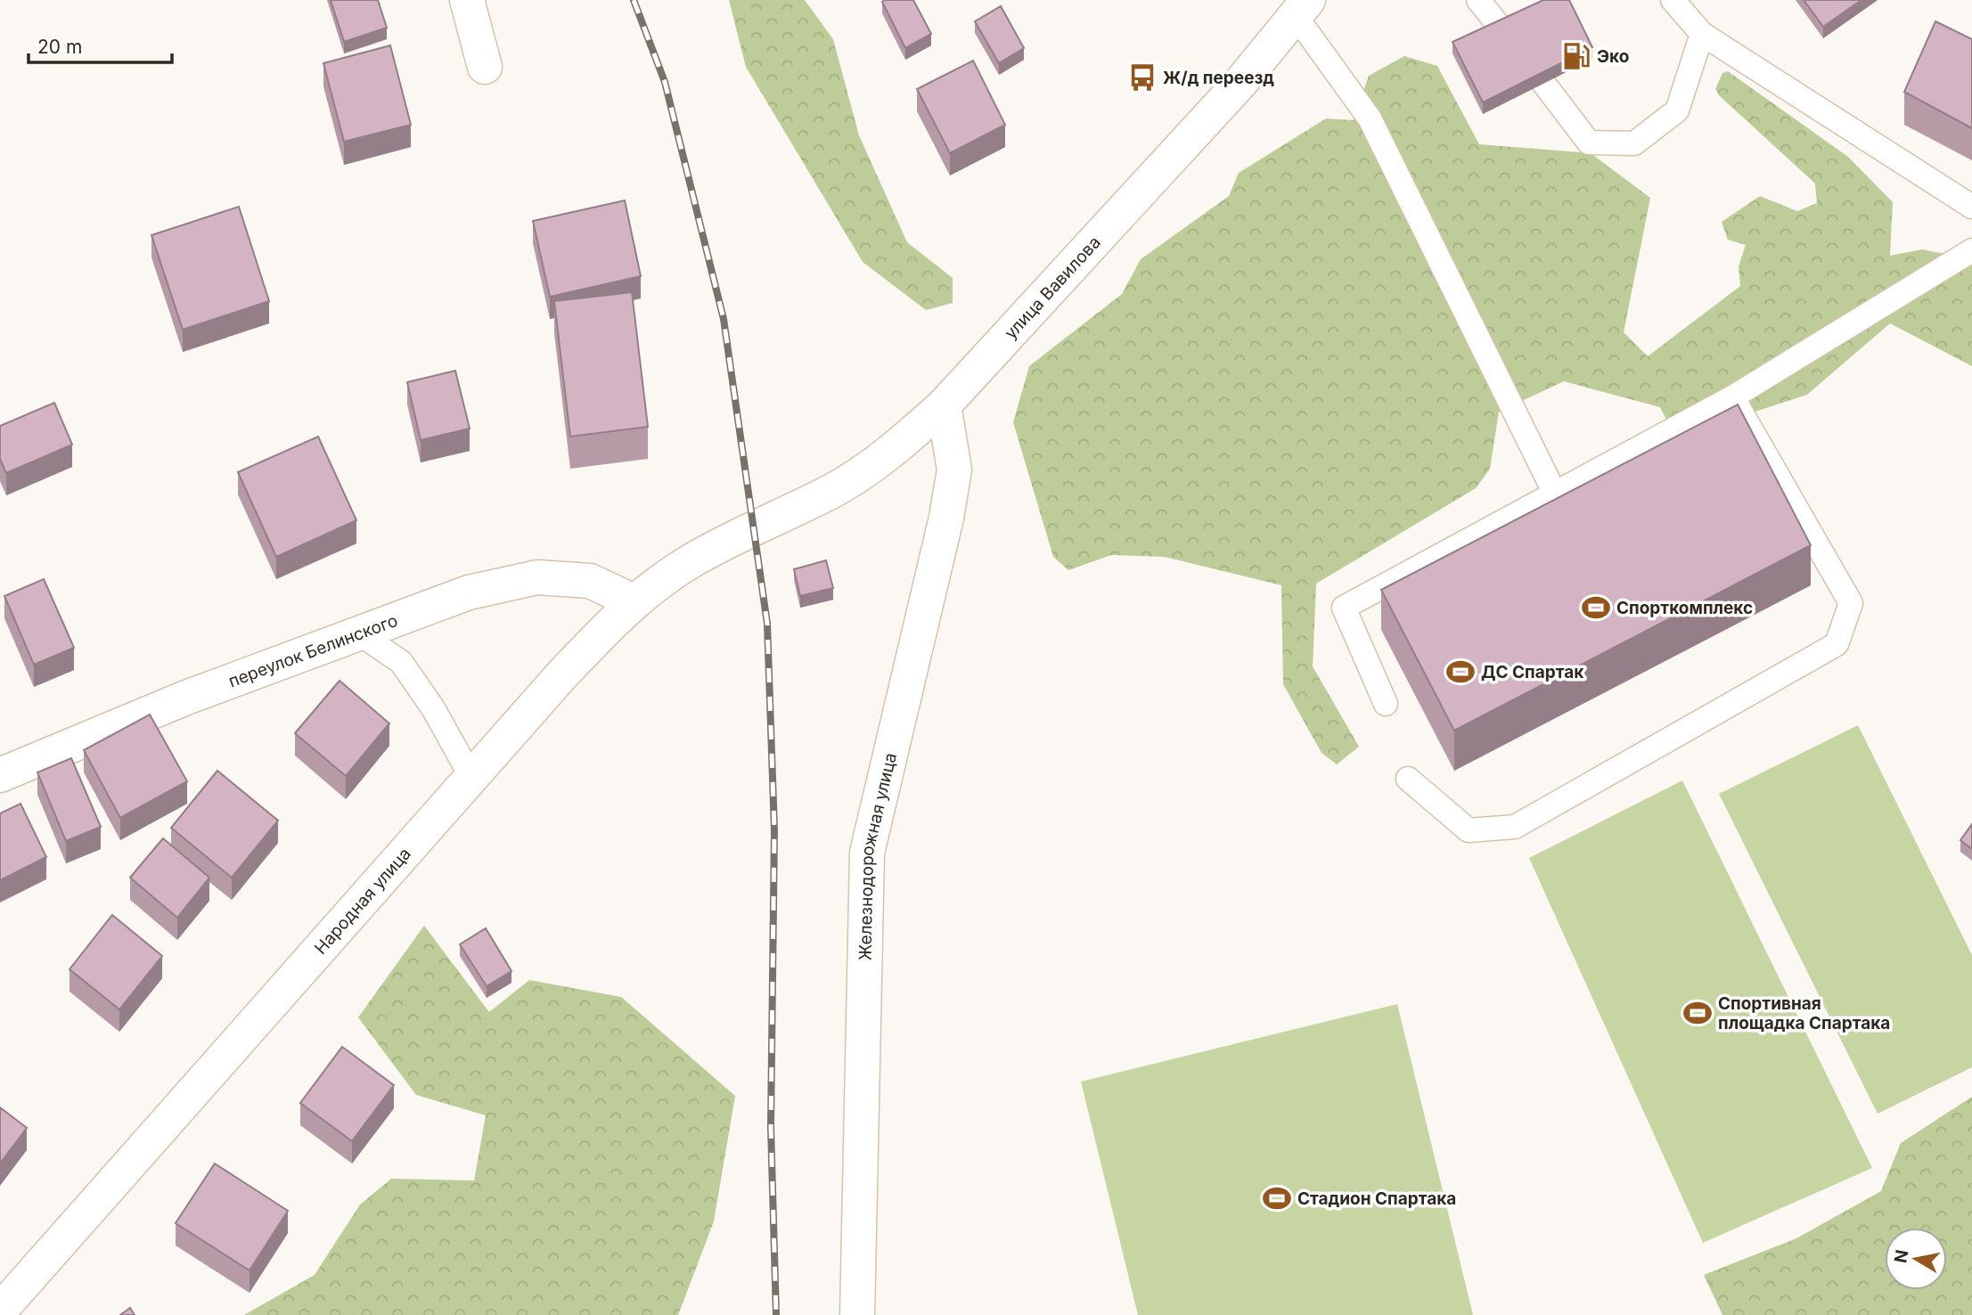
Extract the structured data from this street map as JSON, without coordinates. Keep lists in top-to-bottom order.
{
  "streets": {
    "main road": [
      "улица Вавилова",
      "переулок Белинского",
      "Железнодорожная улица",
      "Народная улица"
    ]
  },
  "crossings": [
    ["улица Вавилова", "Железнодорожная улица"],
    ["улица Вавилова", "Народная улица"],
    ["переулок Белинского", "Народная улица"]
  ],
  "places": {
    "fuel station": ["Эко"],
    "bus stop": ["Ж/д переезд"],
    "sports": [
      "Спорткомплекс",
      "ДС Спартак",
      "Спортивная площадка Спартака",
      "Стадион Спартака"
    ]
  },
  "scale_bar": "20 m",
  "north": "left"
}
